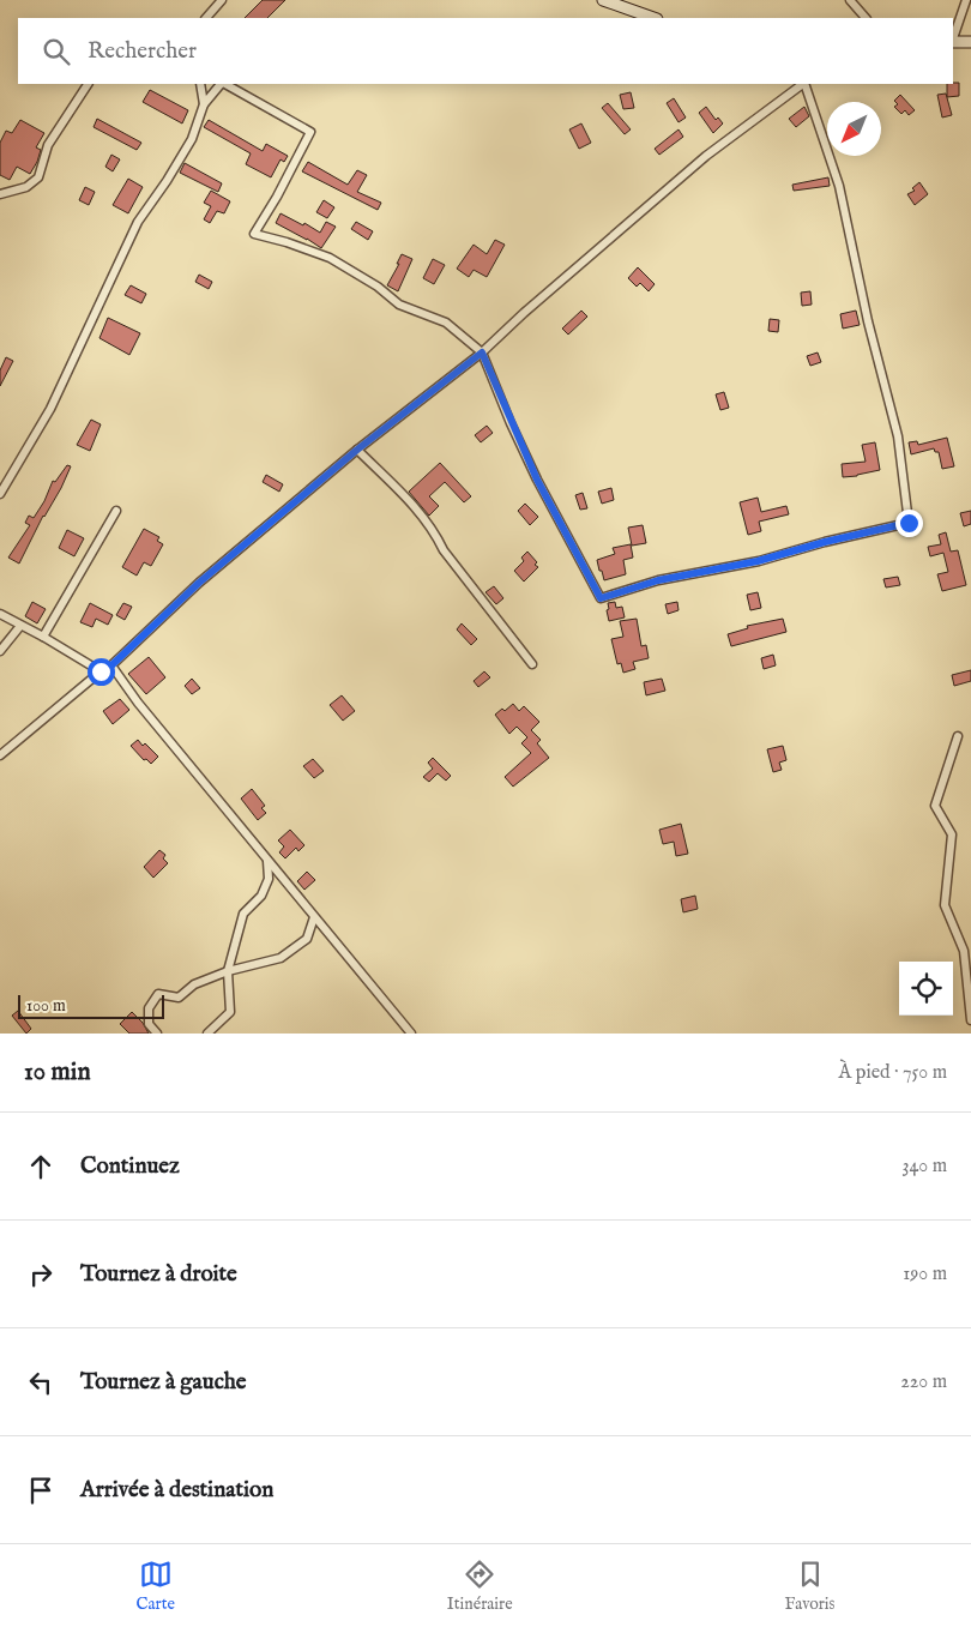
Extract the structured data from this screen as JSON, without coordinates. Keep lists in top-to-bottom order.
{
  "scale_bar": "100 m",
  "north": "bottom left",
  "page": {
    "search": "Rechercher",
    "scale": "100 m",
    "heading": ["10 min", "À pied · 750 m"],
    "list": [
      ["Continuez", "340 m"],
      ["Tournez à droite", "190 m"],
      ["Tournez à gauche", "220 m"],
      "Arrivée à destination"
    ],
    "nav": ["Carte", "Itinéraire", "Favoris"]
  }
}
